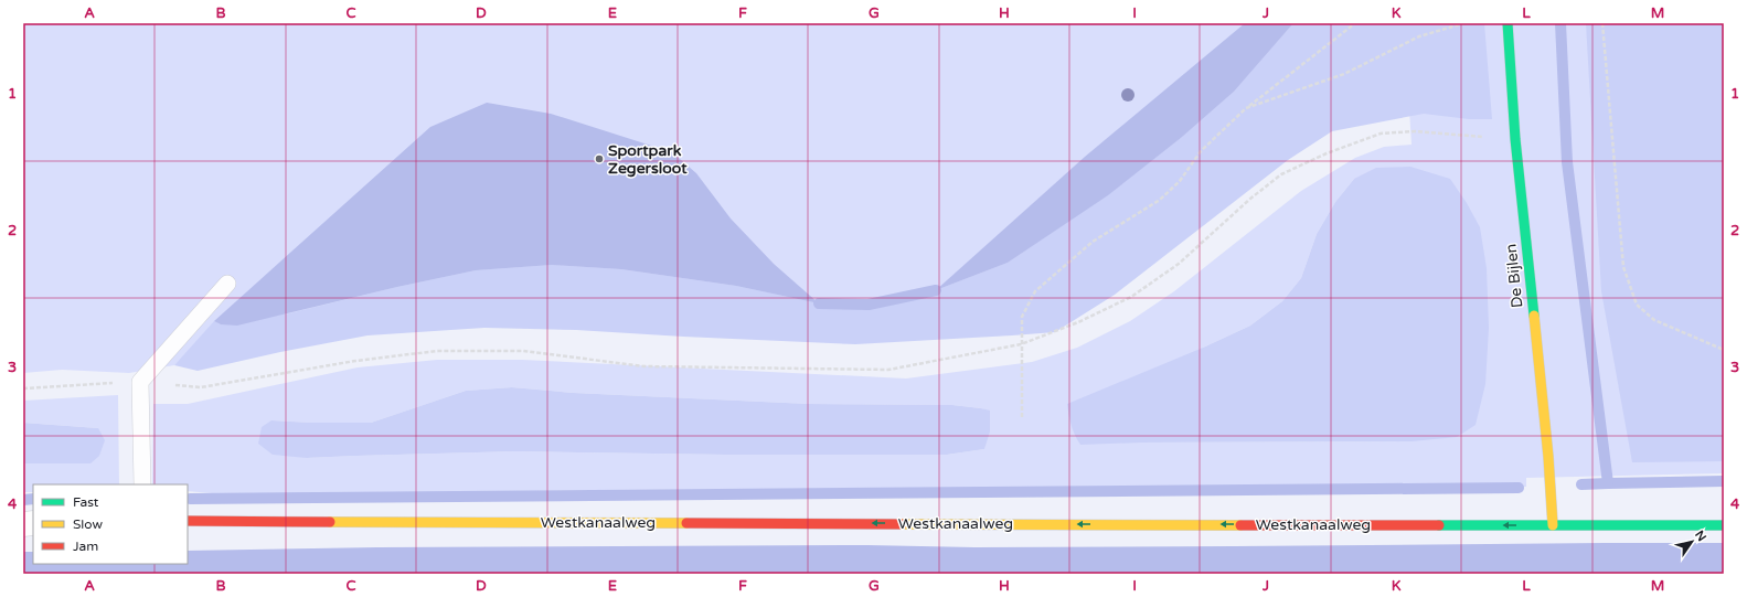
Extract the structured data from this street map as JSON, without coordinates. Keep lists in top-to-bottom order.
{
  "streets": {
    "street": ["De Bijlen", "Westkanaalweg"]
  },
  "crossings": [
    ["De Bijlen", "Westkanaalweg"]
  ],
  "one_way": ["Westkanaalweg"],
  "places": ["Sportpark Zegersloot"],
  "legend": ["Fast", "Slow", "Jam"],
  "north": "top right",
  "grid": {
    "columns": [
      "A",
      "B",
      "C",
      "D",
      "E",
      "F",
      "G",
      "H",
      "I",
      "J",
      "K",
      "L",
      "M"
    ],
    "rows": [
      "1",
      "2",
      "3",
      "4"
    ]
  }
}
